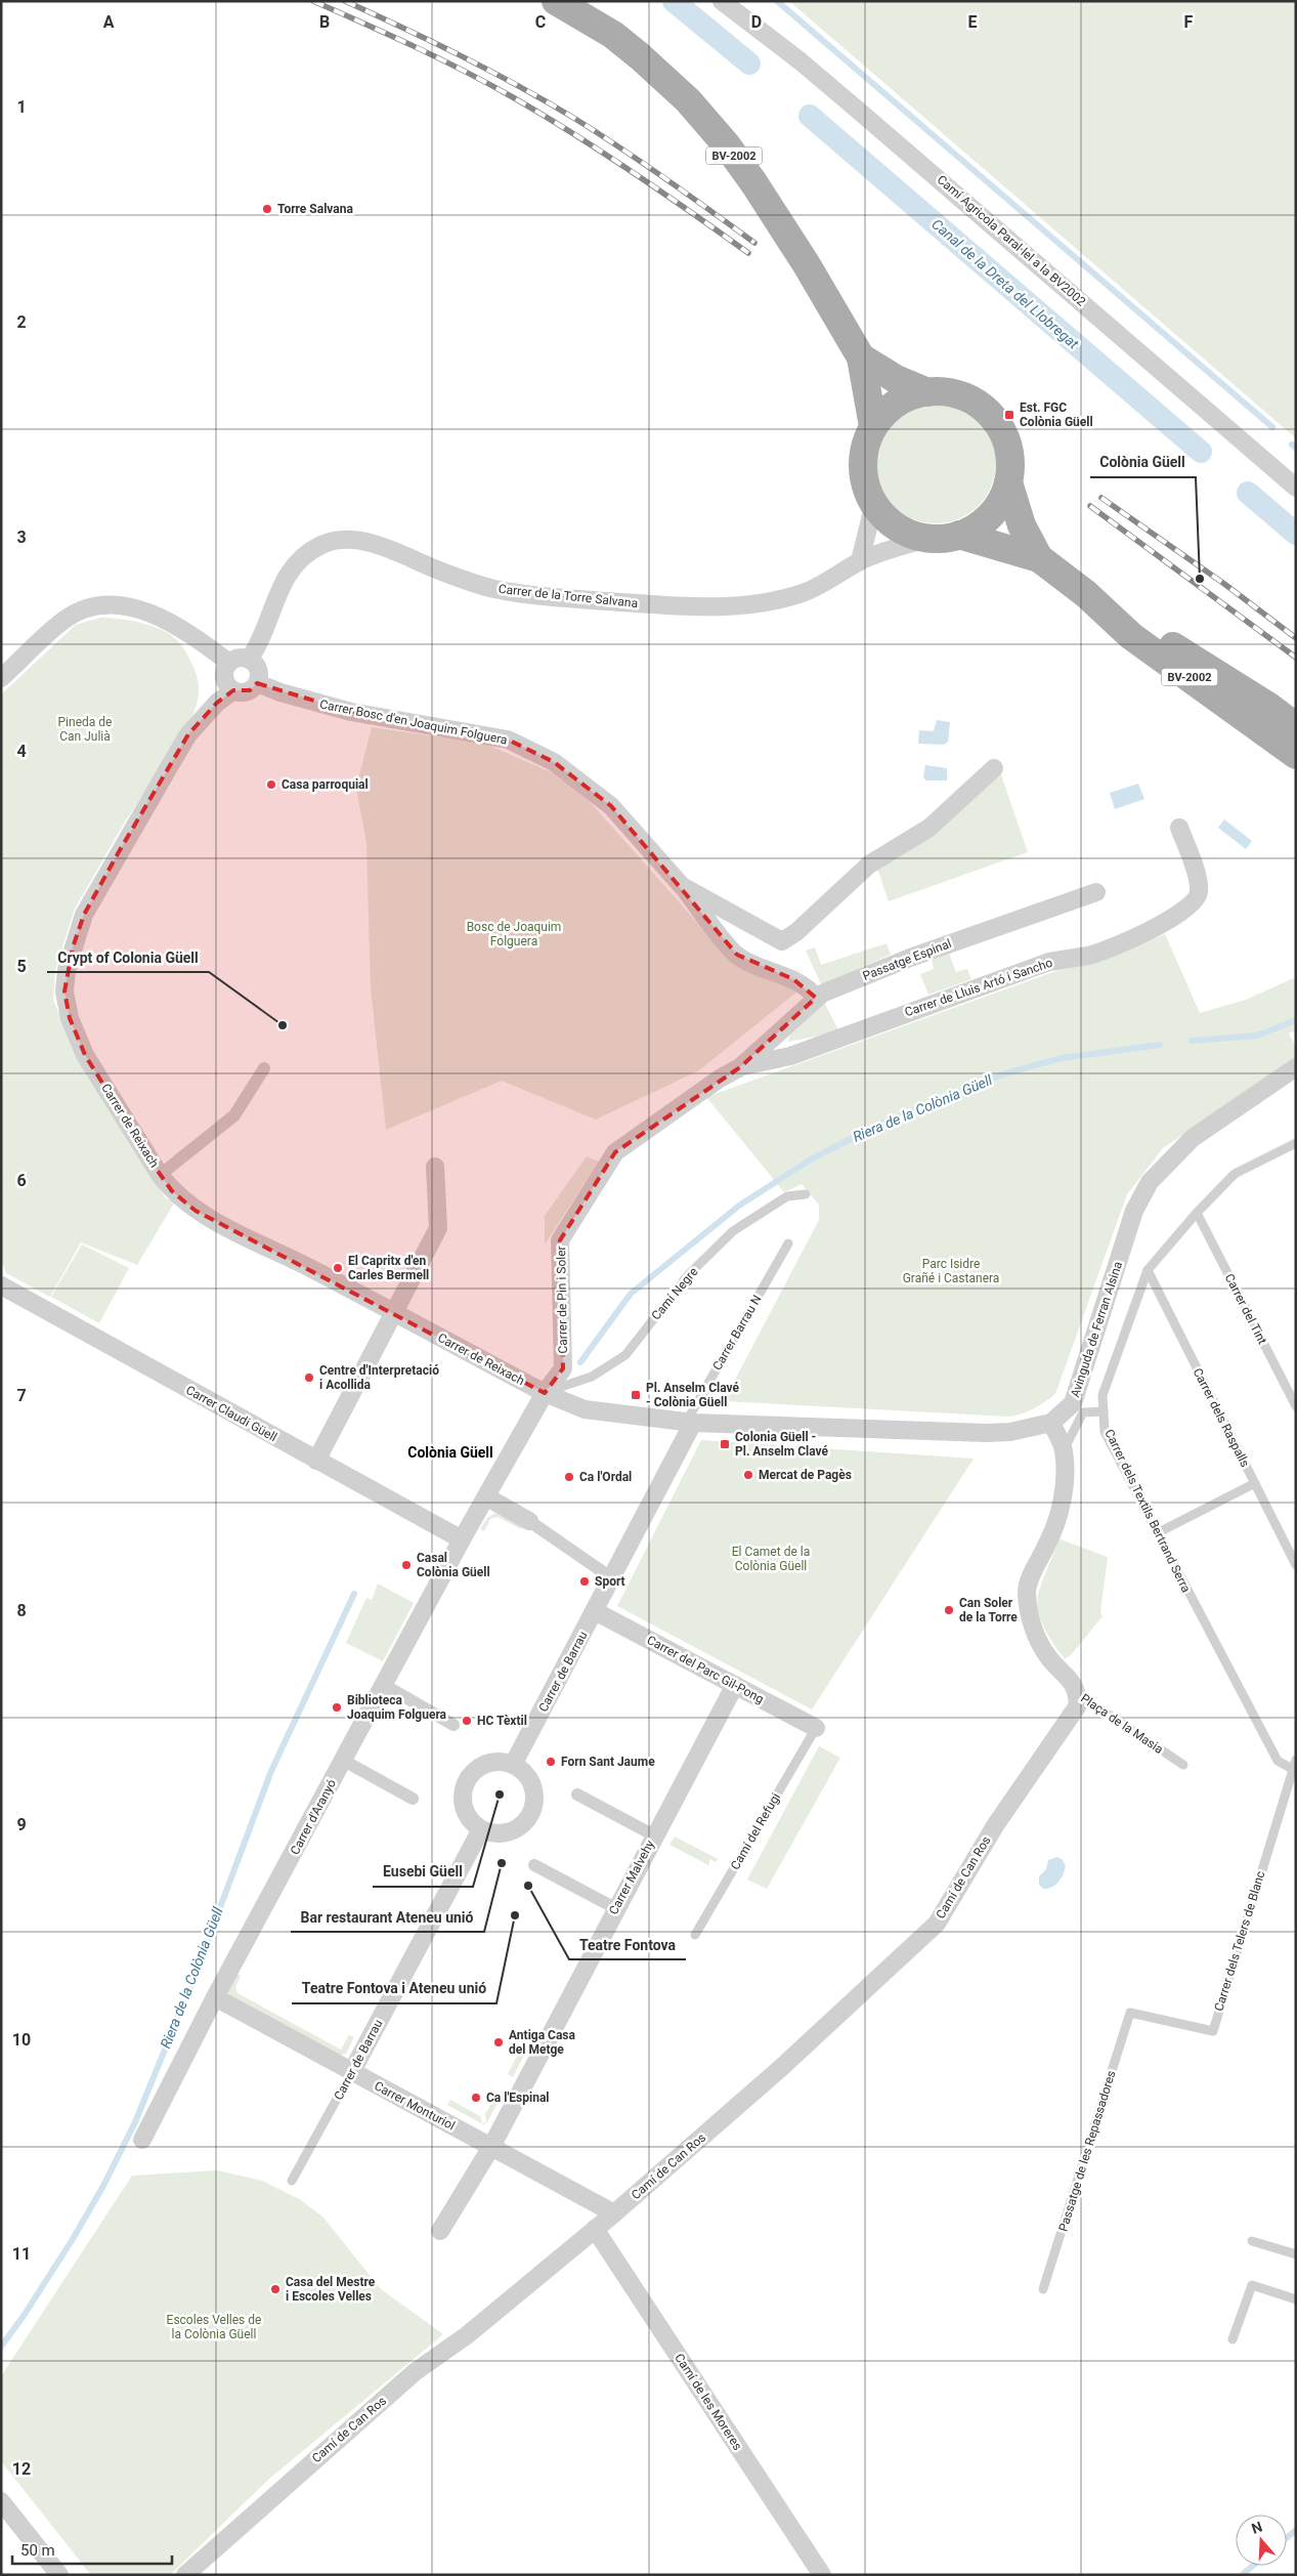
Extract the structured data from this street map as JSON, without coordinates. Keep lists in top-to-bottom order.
{
  "streets": {
    "main road": ["BV-2002"],
    "street": [
      "Camí Agricola Paral·lel a la BV2002",
      "Carrer de la Torre Salvana",
      "Carrer Bosc d'en Joaquim Folguera",
      "Passatge Espinal",
      "Carrer de Lluis Artó i Sancho",
      "Carrer de Reixach",
      "Carrer de Pin i Soler",
      "Avinguda de Ferran Alsina",
      "Carrer Claudi Güell",
      "Carrer del Parc Gil-Pong",
      "Carrer de Barrau",
      "Plaça de la Masia",
      "Carrer d'Aranyó",
      "Carrer Malvehy",
      "Camí de Can Ros",
      "Carrer Monturiol",
      "Camí de les Moreres"
    ],
    "lane": [
      "Camí Negre",
      "Carrer del Tint",
      "Carrer Barrau N",
      "Carrer dels Raspalls",
      "Carrer dels Textils Bertrand Serra",
      "Camí del Refugi",
      "Carrer dels Telers de Blanc",
      "Passatge de les Repassadores"
    ]
  },
  "crossings": [
    ["BV-2002", "Carrer de la Torre Salvana"],
    ["Carrer de la Torre Salvana", "Carrer Bosc d'en Joaquim Folguera"],
    ["Carrer de la Torre Salvana", "Carrer de Reixach"],
    ["Carrer Bosc d'en Joaquim Folguera", "Carrer de Reixach"],
    ["Passatge Espinal", "Carrer de Lluis Artó i Sancho"],
    ["Passatge Espinal", "Carrer de Pin i Soler"],
    ["Carrer de Lluis Artó i Sancho", "Carrer de Pin i Soler"],
    ["Carrer de Reixach", "Camí Negre"],
    ["Carrer de Reixach", "Carrer de Pin i Soler"],
    ["Carrer de Reixach", "Carrer Barrau N"],
    ["Carrer de Reixach", "Carrer de Barrau"],
    ["Camí Negre", "Carrer de Pin i Soler"],
    ["Carrer de Pin i Soler", "Carrer d'Aranyó"],
    ["Carrer del Tint", "Carrer dels Textils Bertrand Serra"],
    ["Avinguda de Ferran Alsina", "Plaça de la Masia"],
    ["Carrer Barrau N", "Carrer de Barrau"],
    ["Carrer Claudi Güell", "Carrer d'Aranyó"],
    ["Carrer dels Raspalls", "Carrer dels Textils Bertrand Serra"],
    ["Carrer dels Textils Bertrand Serra", "Carrer dels Telers de Blanc"],
    ["Carrer del Parc Gil-Pong", "Carrer de Barrau"],
    ["Carrer del Parc Gil-Pong", "Camí del Refugi"],
    ["Carrer del Parc Gil-Pong", "Carrer Malvehy"],
    ["Carrer de Barrau", "Carrer Monturiol"],
    ["Plaça de la Masia", "Camí de Can Ros"],
    ["Carrer d'Aranyó", "Carrer Monturiol"],
    ["Carrer Malvehy", "Carrer Monturiol"],
    ["Camí de Can Ros", "Carrer Monturiol"],
    ["Camí de Can Ros", "Camí de les Moreres"],
    ["Carrer dels Telers de Blanc", "Passatge de les Repassadores"]
  ],
  "districts": ["Colònia Güell"],
  "water": ["Canal de la Dreta del Llobregat", "Riera de la Colònia Güell"],
  "parks": [
    "Pineda de Can Julià",
    "Bosc de Joaquim Folguera",
    "Parc Isidre Grañé i Castanera",
    "El Camet de la Colònia Güell",
    "Escoles Velles de la Colònia Güell"
  ],
  "places": {
    "other": [
      "Torre Salvana",
      "Colònia Güell",
      "Casa parroquial",
      "Crypt of Colonia Güell",
      "El Capritx d'en Carles Bermell",
      "Centre d'Interpretació i Acollida",
      "Mercat de Pagès",
      "Ca l'Ordal",
      "Casal Colònia Güell",
      "Sport",
      "Can Soler de la Torre",
      "Biblioteca Joaquim Folguera",
      "HC Tèxtil",
      "Forn Sant Jaume",
      "Eusebi Güell",
      "Bar restaurant Ateneu unió",
      "Teatre Fontova",
      "Teatre Fontova i Ateneu unió",
      "Antiga Casa del Metge",
      "Ca l'Espinal",
      "Casa del Mestre i Escoles Velles"
    ],
    "transit": ["Est. FGC Colònia Güell", "Pl. Anselm Clavé - Colònia Güell", "Colonia Güell - Pl. Anselm Clavé"]
  },
  "scale_bar": "50 m",
  "north": "top",
  "grid": {
    "columns": [
      "A",
      "B",
      "C",
      "D",
      "E",
      "F"
    ],
    "rows": [
      "1",
      "2",
      "3",
      "4",
      "5",
      "6",
      "7",
      "8",
      "9",
      "10",
      "11",
      "12"
    ]
  }
}
